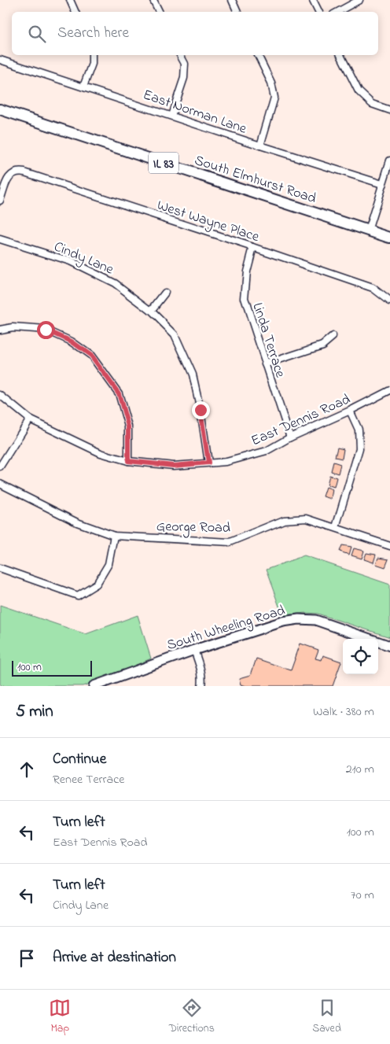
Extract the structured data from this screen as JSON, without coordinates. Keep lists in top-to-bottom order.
{
  "streets": {
    "main road": ["IL 83", "South Elmhurst Road", "South Wheeling Road"],
    "street": [
      "East Norman Lane",
      "West Wayne Place",
      "Cindy Lane",
      "Linda Terrace",
      "East Dennis Road",
      "George Road"
    ]
  },
  "crossings": [
    ["West Wayne Place", "Linda Terrace"],
    ["Cindy Lane", "East Dennis Road"],
    ["Linda Terrace", "East Dennis Road"]
  ],
  "scale_bar": "100 m",
  "page": {
    "search": "Search here",
    "scale": "100 m",
    "heading": ["5 min", "Walk · 380 m"],
    "list": [
      ["Continue", "Renee Terrace", "210 m"],
      ["Turn left", "East Dennis Road", "100 m"],
      ["Turn left", "Cindy Lane", "70 m"],
      "Arrive at destination"
    ],
    "nav": ["Map", "Directions", "Saved"]
  }
}
